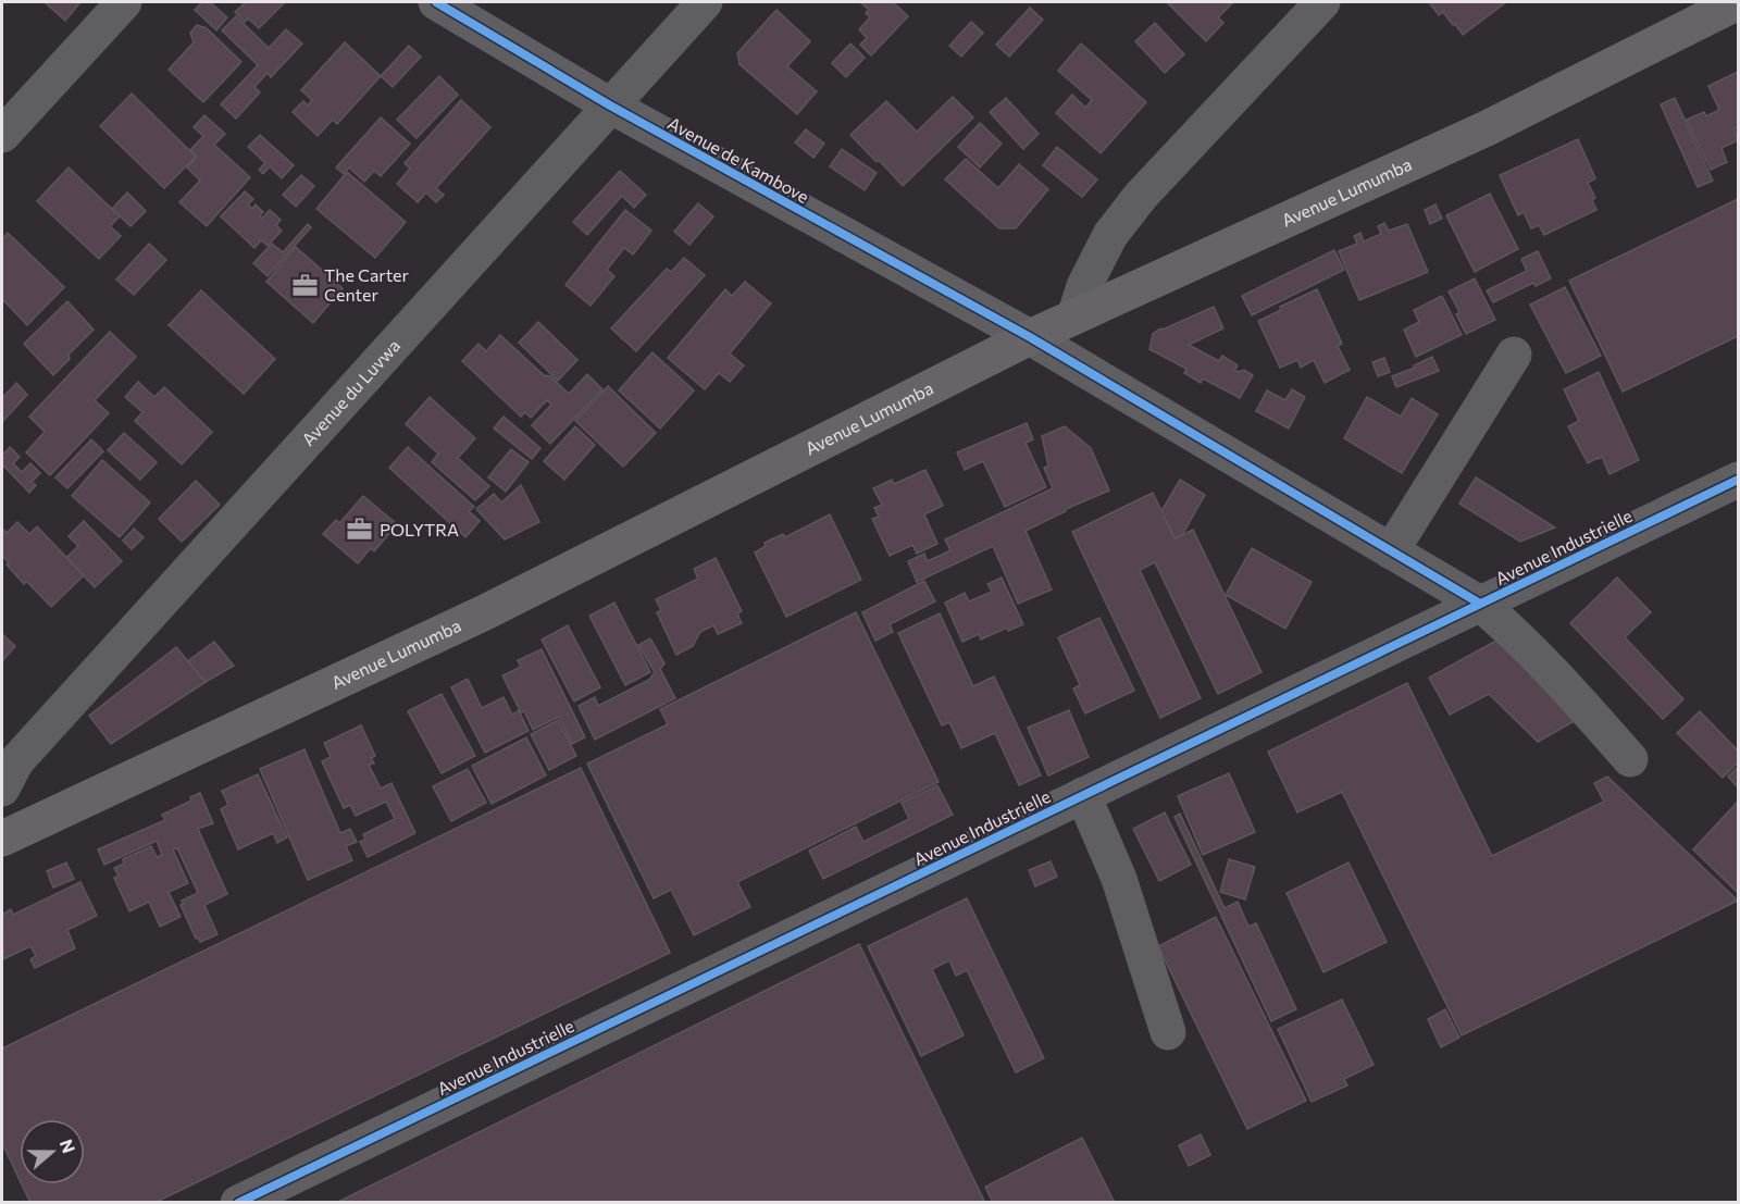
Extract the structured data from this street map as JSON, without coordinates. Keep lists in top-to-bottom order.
{
  "streets": {
    "highway": ["Avenue Lumumba"],
    "street": ["Avenue de Kambove", "Avenue du Luvwa", "Avenue Industrielle"]
  },
  "crossings": [
    ["Avenue de Kambove", "Avenue Lumumba"],
    ["Avenue de Kambove", "Avenue du Luvwa"],
    ["Avenue de Kambove", "Avenue Industrielle"]
  ],
  "places": {
    "office": ["The Carter Center", "POLYTRA"]
  },
  "north": "right"
}
